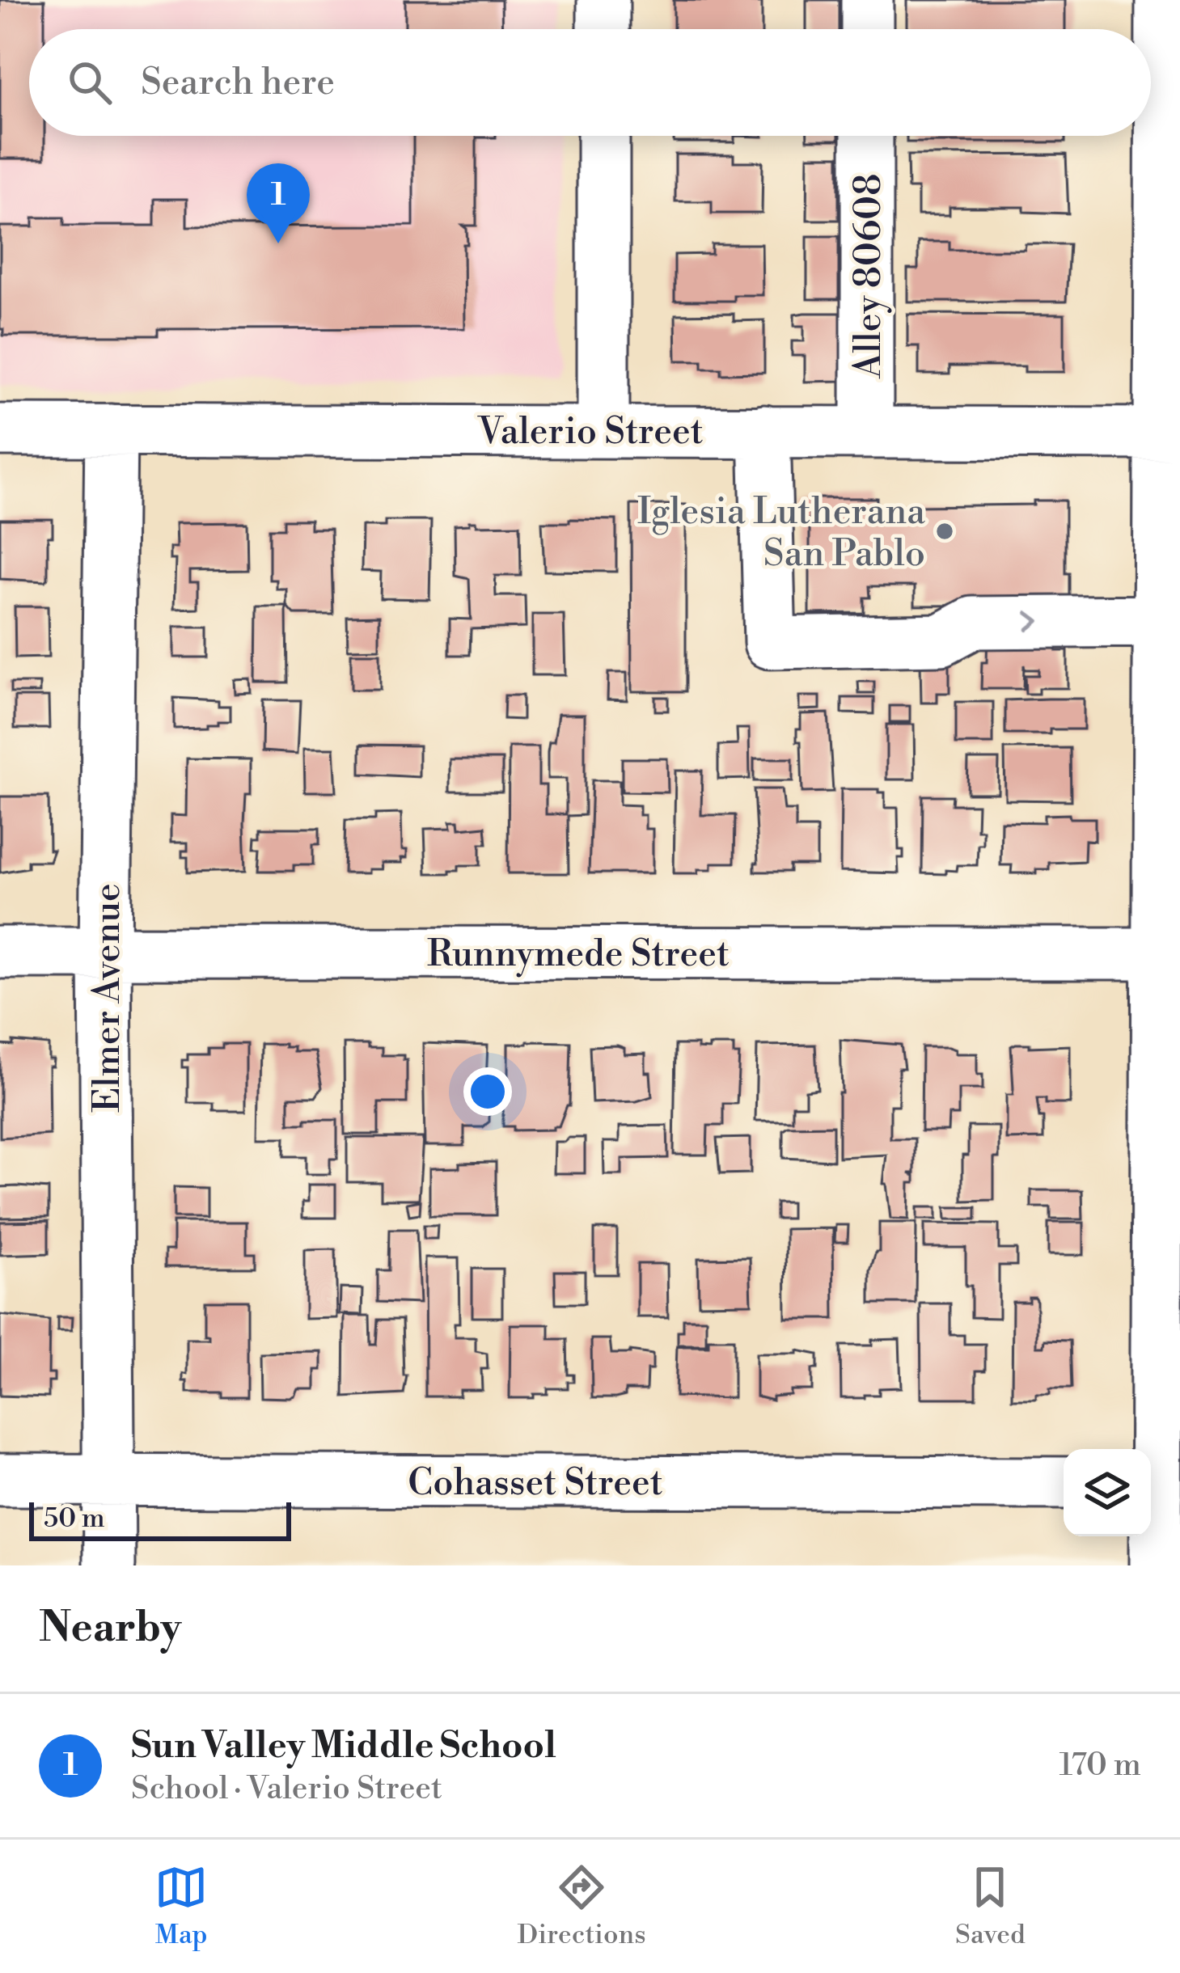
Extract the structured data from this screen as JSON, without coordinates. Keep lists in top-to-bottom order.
{
  "streets": {
    "street": [
      "Alley 80608",
      "Valerio Street",
      "Runnymede Street",
      "Elmer Avenue",
      "Cohasset Street"
    ]
  },
  "crossings": [
    ["Alley 80608", "Valerio Street"],
    ["Valerio Street", "Elmer Avenue"],
    ["Runnymede Street", "Elmer Avenue"],
    ["Elmer Avenue", "Cohasset Street"]
  ],
  "places": ["Iglesia Lutherana San Pablo"],
  "scale_bar": "50 m",
  "page": {
    "search": "Search here",
    "pins": "1",
    "scale": "50 m",
    "heading": "Nearby",
    "list": [
      {
        "mark": "1",
        "name": "Sun Valley Middle School",
        "note": "School · Valerio Street",
        "value": "170 m"
      }
    ],
    "nav": ["Map", "Directions", "Saved"]
  }
}
